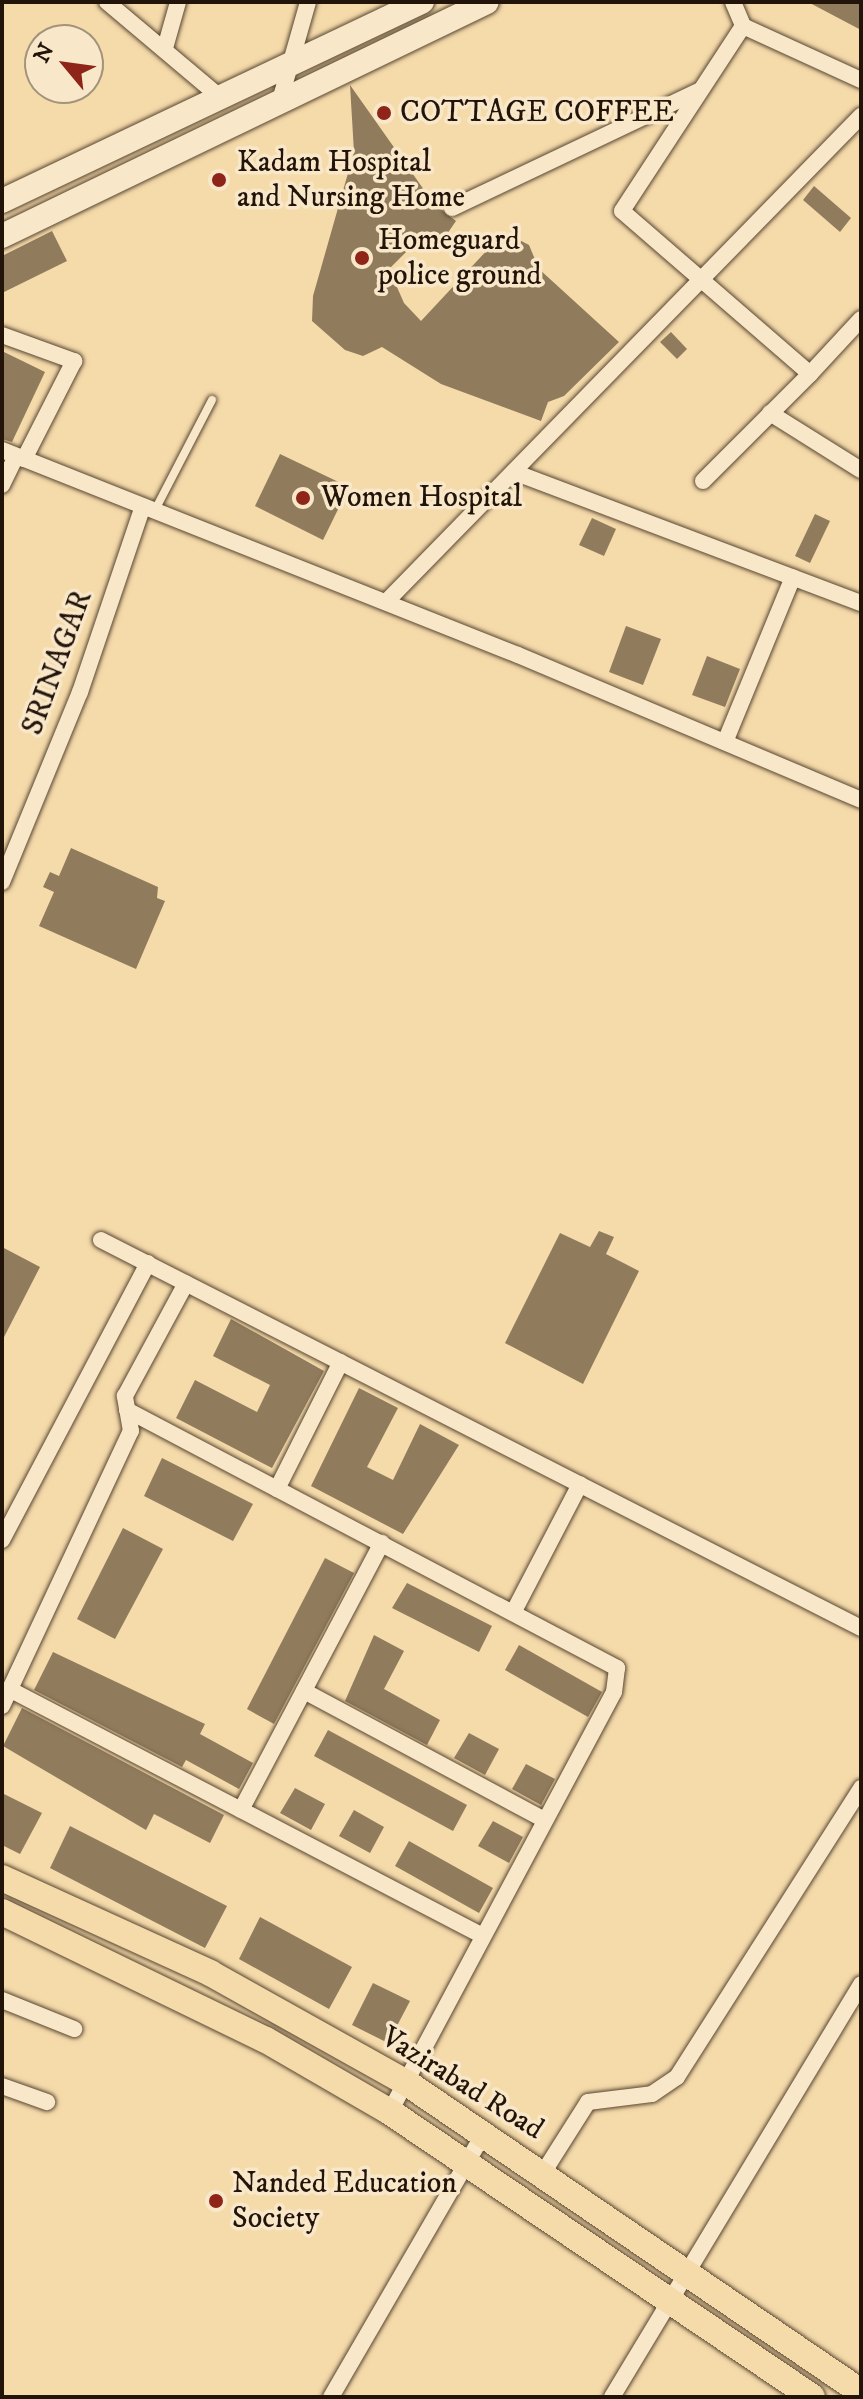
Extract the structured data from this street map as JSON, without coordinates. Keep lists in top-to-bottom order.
{
  "streets": {
    "main road": ["Vazirabad Road"],
    "street": ["SRINAGAR"]
  },
  "places": [
    "COTTAGE COFFEE",
    "Kadam Hospital and Nursing Home",
    "Homeguard police ground",
    "Women Hospital",
    "Nanded Education Society"
  ],
  "north": "top left"
}
